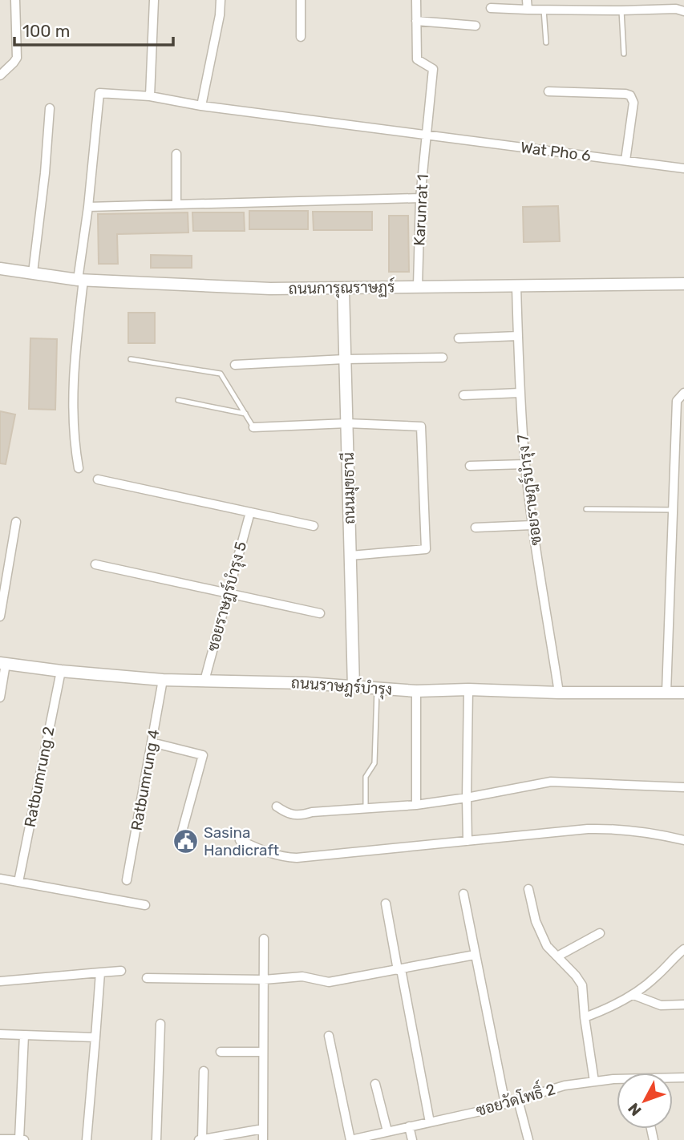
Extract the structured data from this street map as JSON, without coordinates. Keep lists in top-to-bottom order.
{
  "streets": {
    "street": [
      "Wat Pho 6",
      "Karunrat 1",
      "ถนนการุณราษฏร์",
      "ถนนมุขธานี",
      "ซอยราษฎร์บำรุง 7",
      "ซอยราษฎร์บำรุง 5",
      "ถนนราษฎร์บำรุง",
      "Ratbumrung 2",
      "Ratbumrung 4",
      "ซอยวัดโพธิ์ 2"
    ]
  },
  "crossings": [
    ["Wat Pho 6", "Karunrat 1"],
    ["Karunrat 1", "ถนนการุณราษฏร์"],
    ["ถนนการุณราษฏร์", "ถนนมุขธานี"],
    ["ถนนการุณราษฏร์", "ซอยราษฎร์บำรุง 7"],
    ["ถนนมุขธานี", "ถนนราษฎร์บำรุง"],
    ["ซอยราษฎร์บำรุง 7", "ถนนราษฎร์บำรุง"],
    ["ซอยราษฎร์บำรุง 5", "ถนนราษฎร์บำรุง"],
    ["ถนนราษฎร์บำรุง", "Ratbumrung 2"],
    ["ถนนราษฎร์บำรุง", "Ratbumrung 4"]
  ],
  "places": {
    "public building": ["Sasina Handicraft"]
  },
  "scale_bar": "100 m",
  "north": "bottom left"
}
